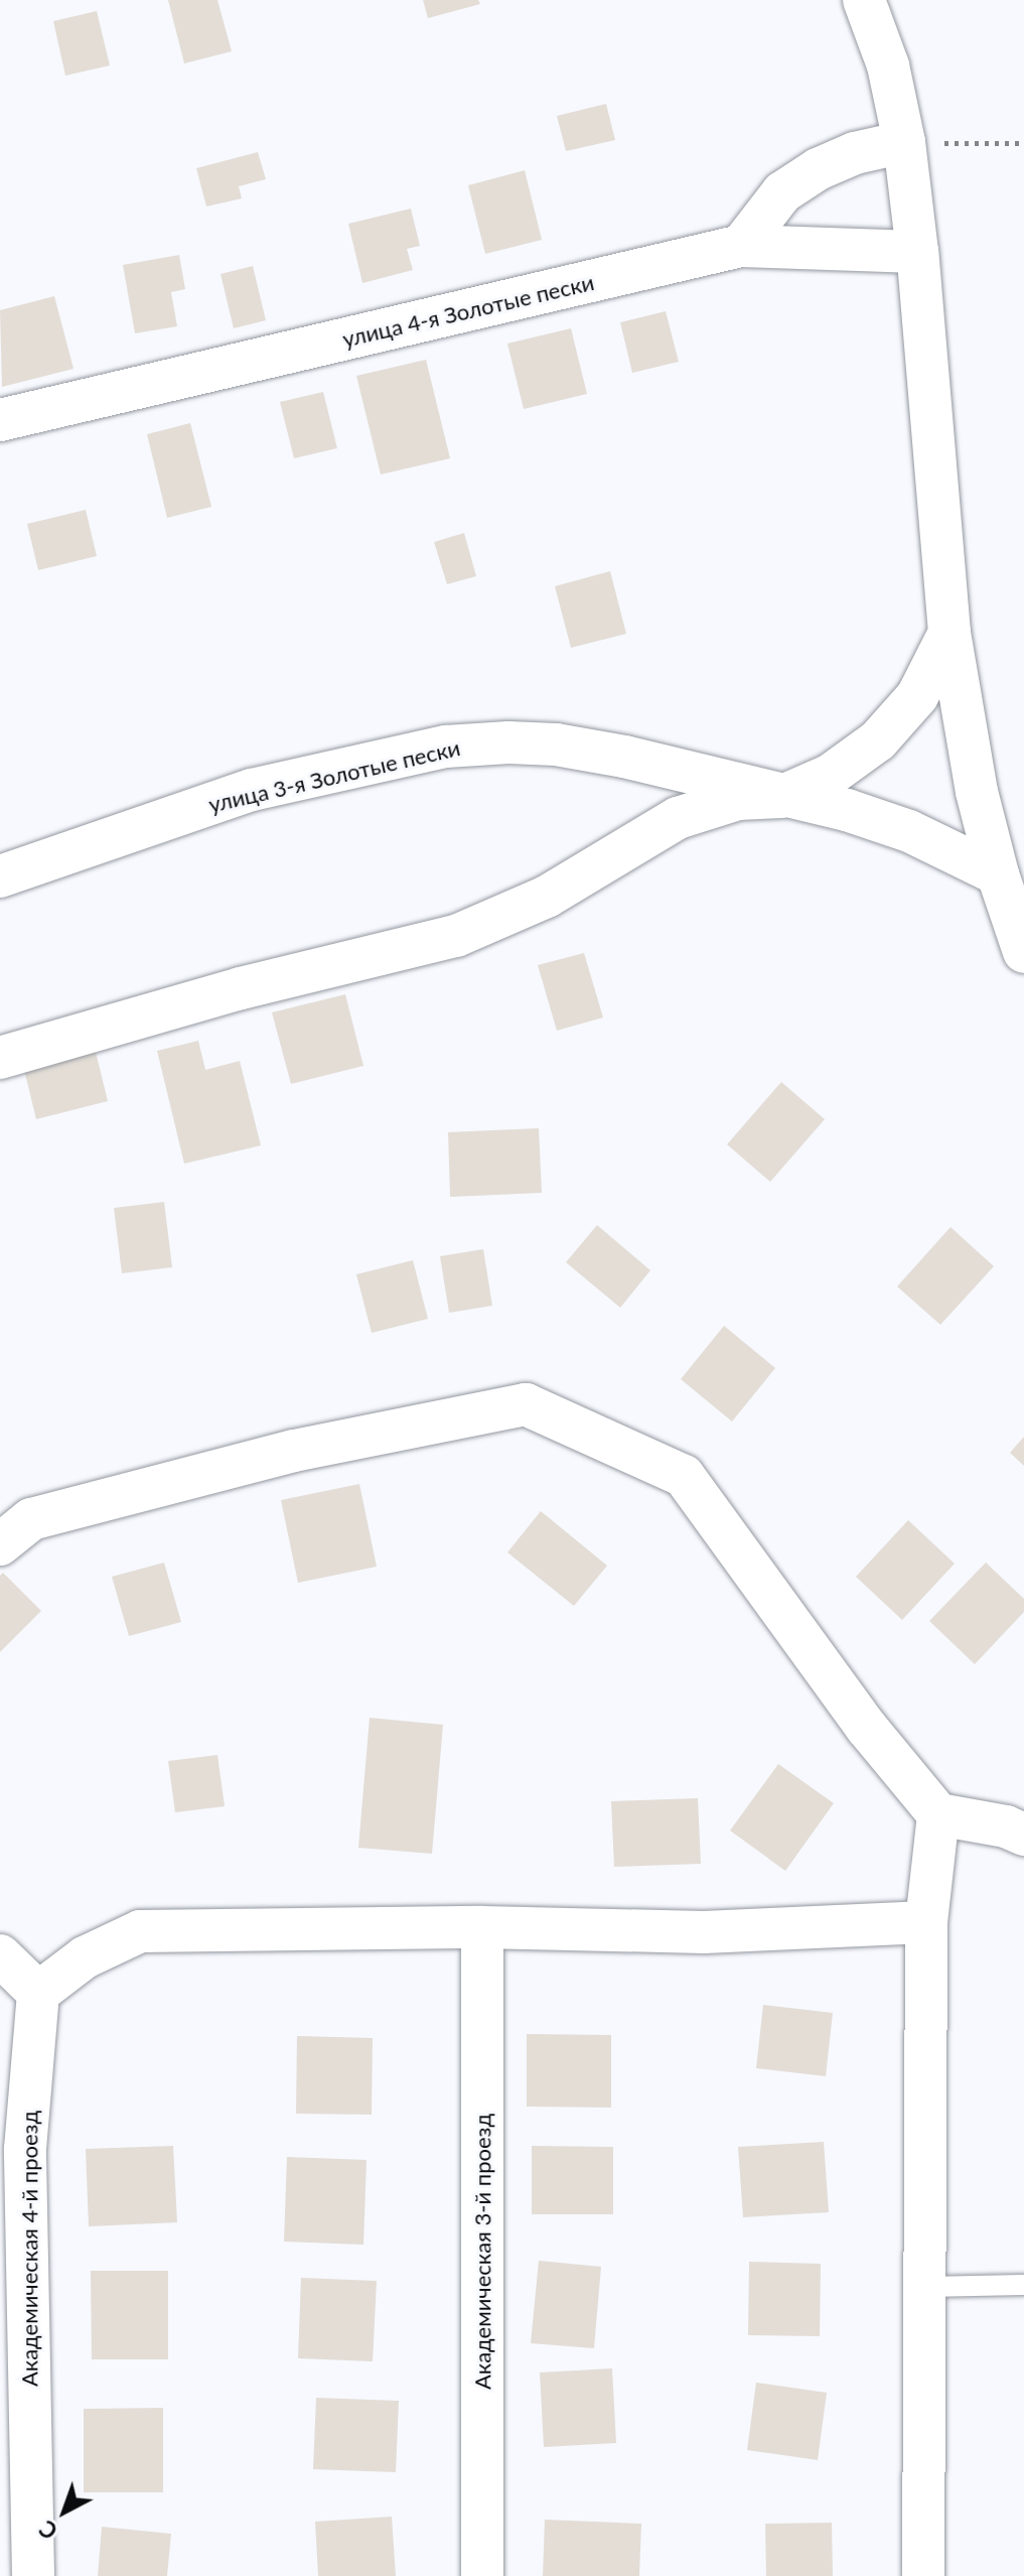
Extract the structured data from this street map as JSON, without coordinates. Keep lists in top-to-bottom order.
{
  "streets": {
    "street": [
      "улица 4-я Золотые пески",
      "улица 3-я Золотые пески",
      "Академическая 4-й проезд",
      "Академическая 3-й проезд"
    ]
  },
  "north": "bottom left"
}
